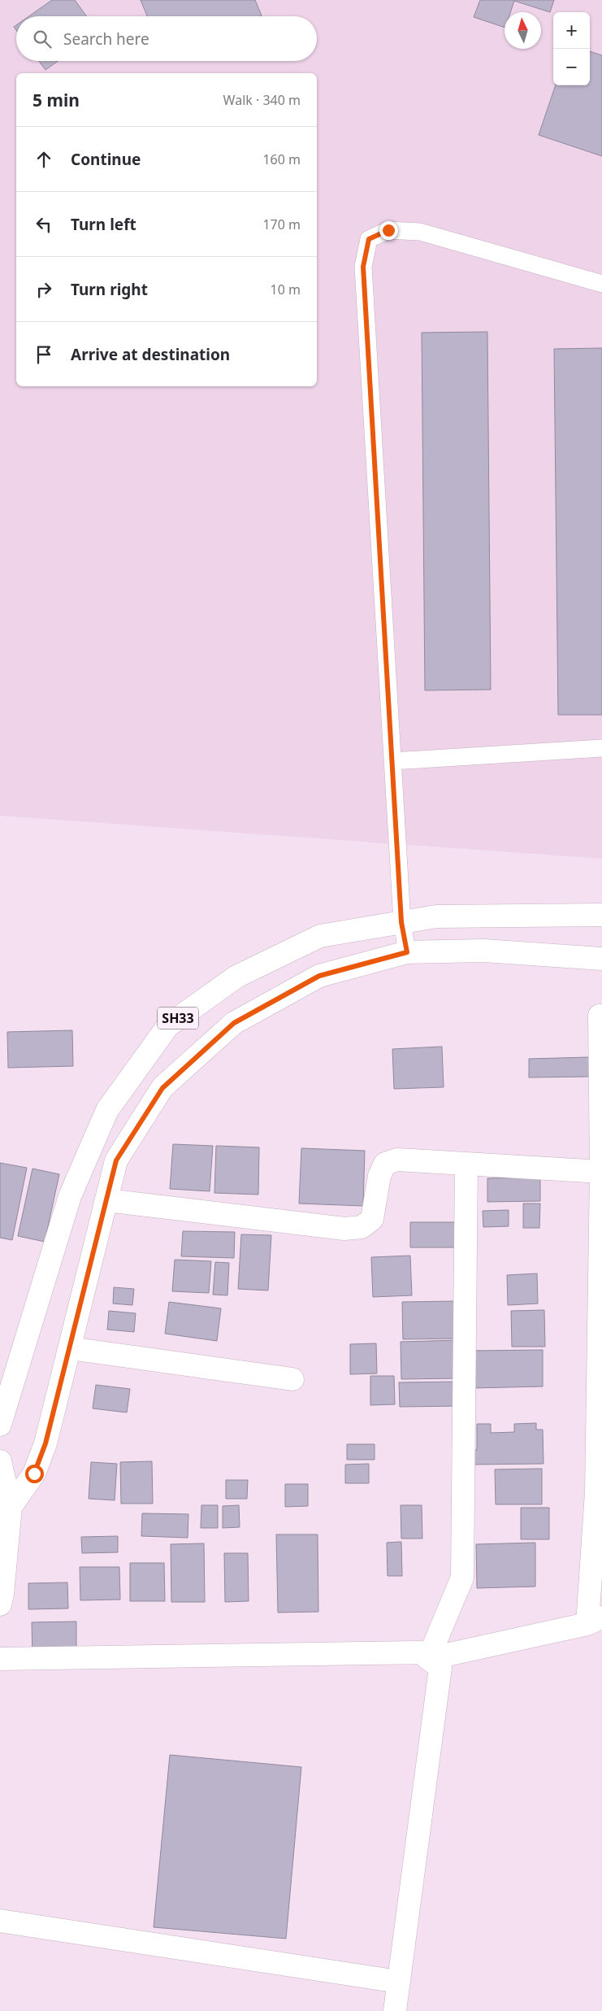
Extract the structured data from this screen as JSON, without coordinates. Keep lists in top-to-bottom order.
{
  "streets": {
    "street": ["SH33"]
  },
  "north": "top",
  "page": {
    "map_buttons": ["+", "−"],
    "search": "Search here",
    "heading": ["5 min", "Walk · 340 m"],
    "list": [
      ["Continue", "160 m"],
      ["Turn left", "170 m"],
      ["Turn right", "10 m"],
      "Arrive at destination"
    ]
  }
}
